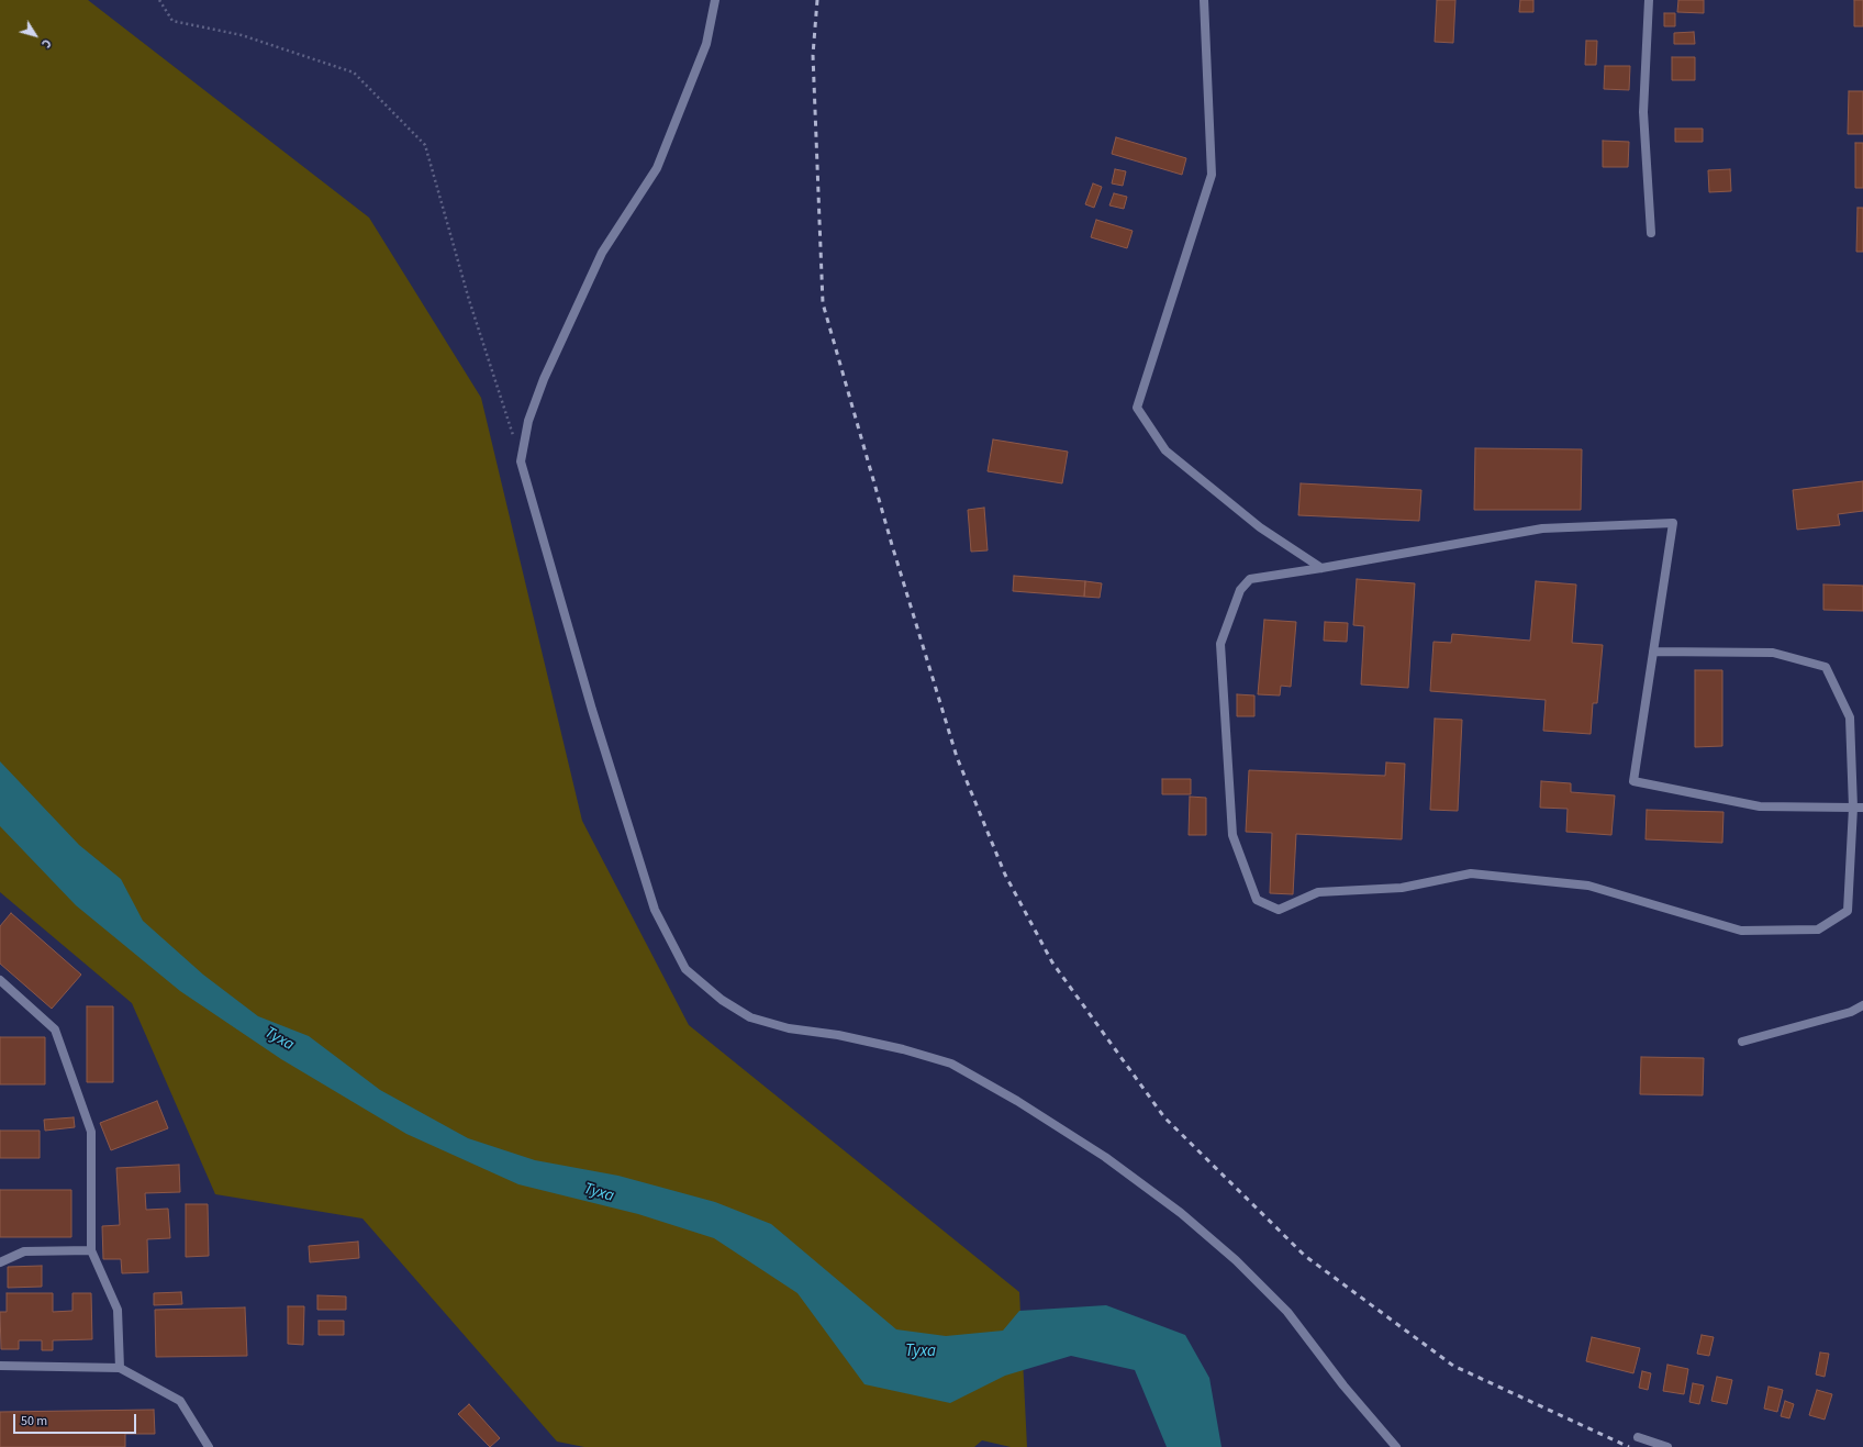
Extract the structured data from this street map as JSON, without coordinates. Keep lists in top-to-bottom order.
{
  "water": ["Туха"],
  "scale_bar": "50 m",
  "north": "bottom right"
}
